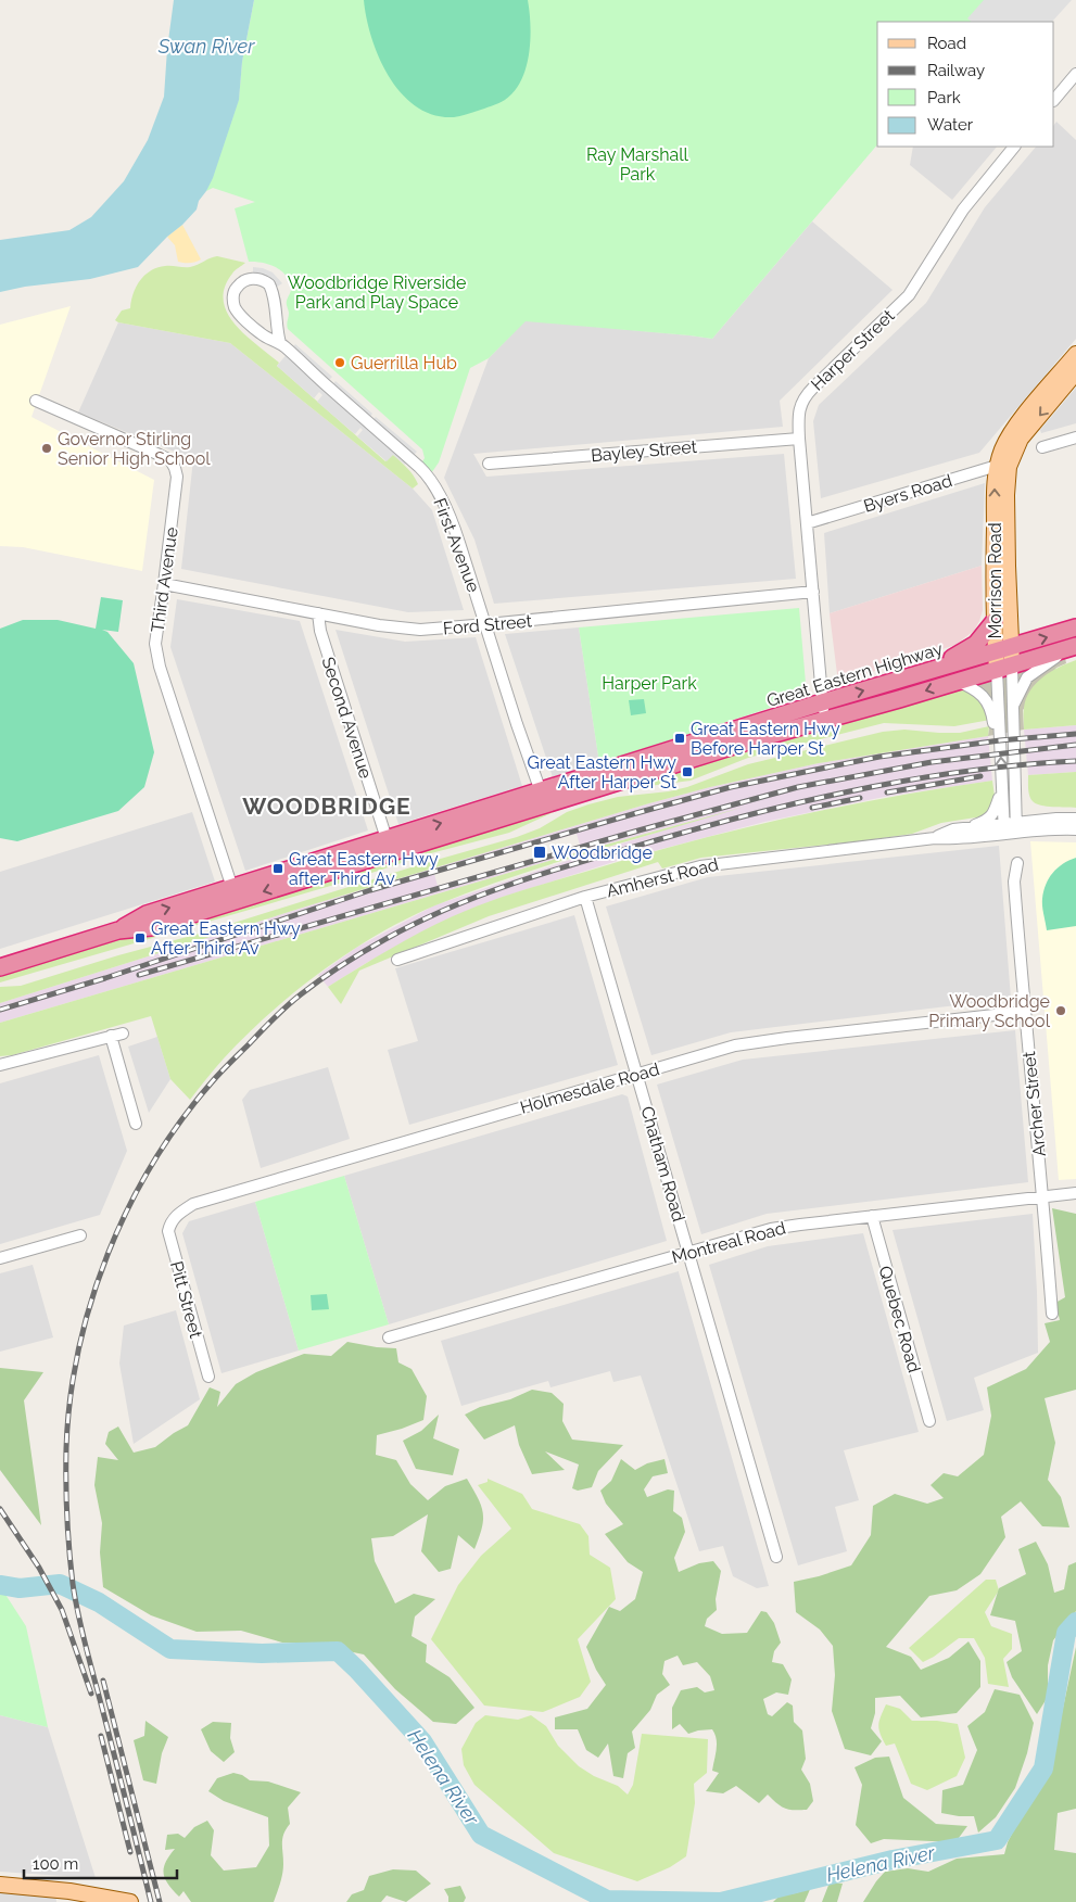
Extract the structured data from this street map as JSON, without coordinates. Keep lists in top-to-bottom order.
{
  "streets": {
    "highway": ["Great Eastern Highway"],
    "main road": ["Morrison Road"],
    "street": [
      "Harper Street",
      "Bayley Street",
      "Byers Road",
      "First Avenue",
      "Third Avenue",
      "Ford Street",
      "Second Avenue",
      "Amherst Road",
      "Holmesdale Road",
      "Archer Street",
      "Chatham Road",
      "Montreal Road",
      "Pitt Street",
      "Quebec Road"
    ]
  },
  "crossings": [
    ["Harper Street", "Bayley Street"],
    ["Harper Street", "Byers Road"],
    ["Harper Street", "Ford Street"],
    ["Harper Street", "Great Eastern Highway"],
    ["Byers Road", "Morrison Road"],
    ["First Avenue", "Ford Street"],
    ["First Avenue", "Great Eastern Highway"],
    ["Third Avenue", "Ford Street"],
    ["Third Avenue", "Great Eastern Highway"],
    ["Morrison Road", "Great Eastern Highway"],
    ["Morrison Road", "Amherst Road"],
    ["Ford Street", "Second Avenue"],
    ["Great Eastern Highway", "Second Avenue"],
    ["Amherst Road", "Chatham Road"],
    ["Holmesdale Road", "Archer Street"],
    ["Holmesdale Road", "Chatham Road"],
    ["Holmesdale Road", "Pitt Street"],
    ["Archer Street", "Montreal Road"],
    ["Chatham Road", "Montreal Road"],
    ["Montreal Road", "Quebec Road"]
  ],
  "districts": ["WOODBRIDGE"],
  "water": ["Swan River", "Helena River"],
  "parks": ["Ray Marshall Park", "Woodbridge Riverside Park and Play Space", "Harper Park"],
  "places": {
    "other": ["Guerrilla Hub", "Governor Stirling Senior High School", "Woodbridge Primary School"],
    "transit": [
      "Great Eastern Hwy Before Harper St",
      "Great Eastern Hwy After Harper St",
      "Woodbridge",
      "Great Eastern Hwy after Third Av",
      "Great Eastern Hwy After Third Av"
    ]
  },
  "legend": [
    "Road",
    "Railway",
    "Park",
    "Water"
  ],
  "scale_bar": "100 m"
}
